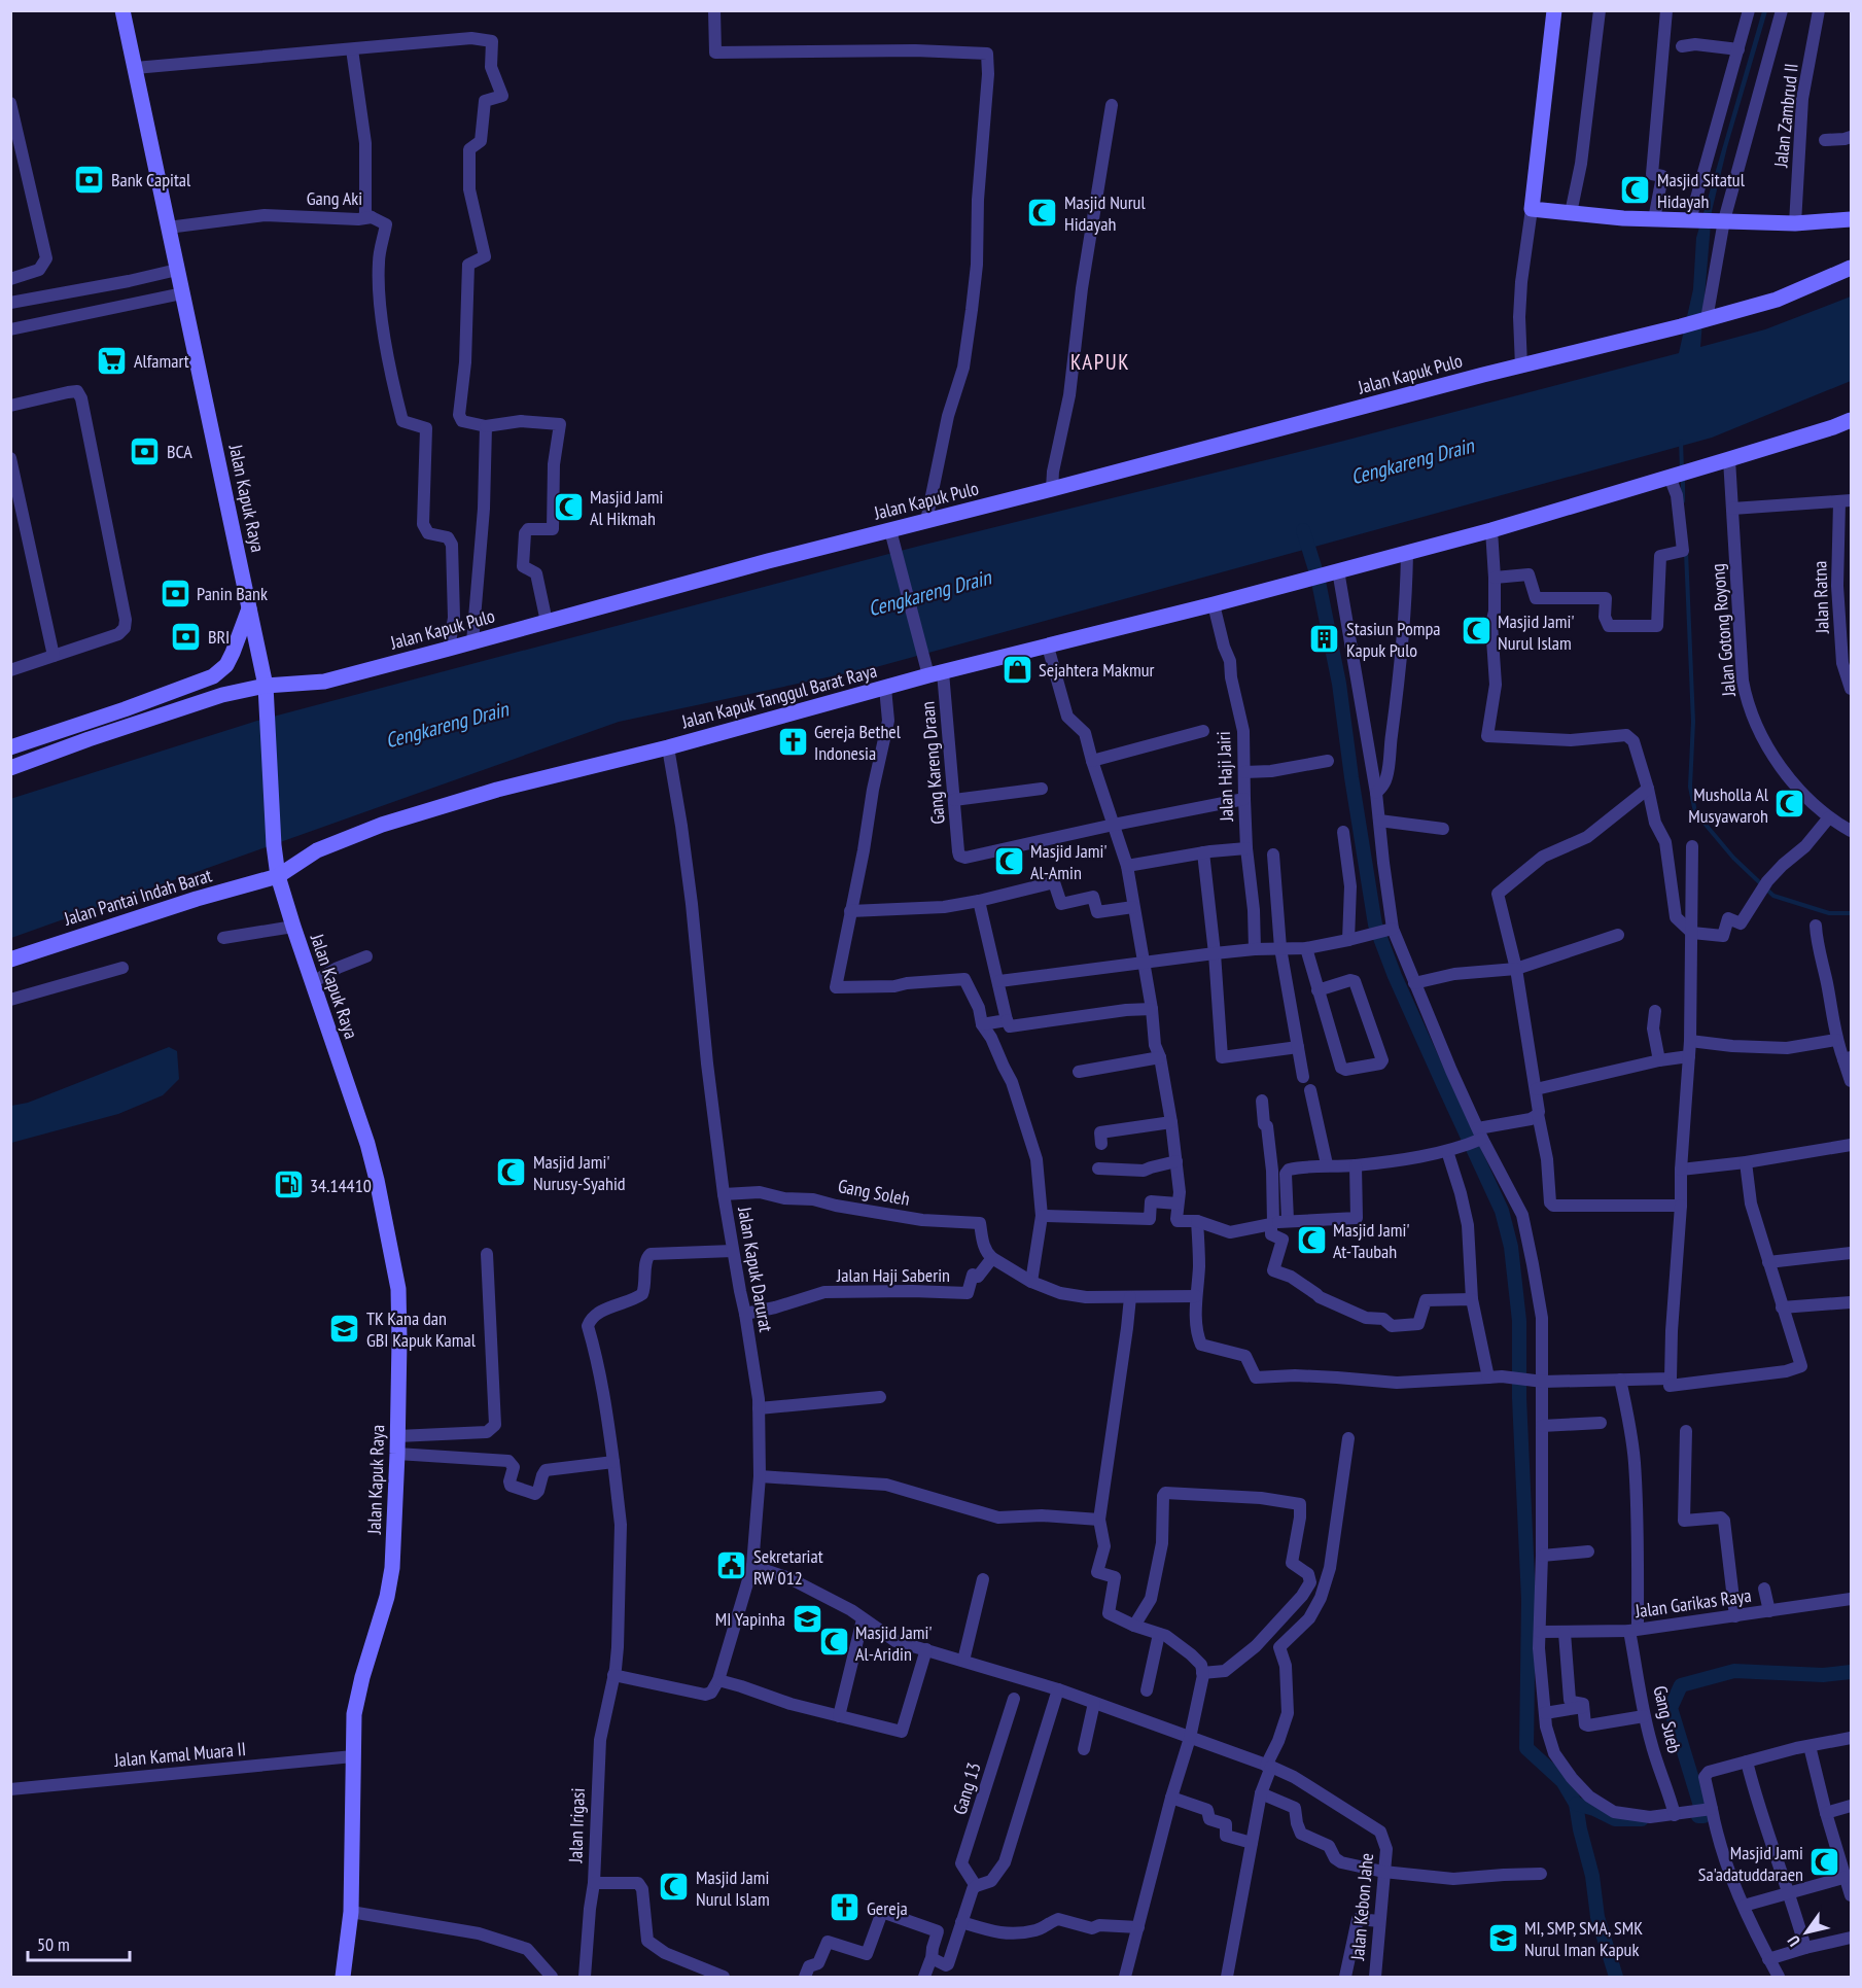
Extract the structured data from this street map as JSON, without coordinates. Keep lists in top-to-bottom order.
{
  "streets": {
    "main road": [
      "Jalan Kapuk Pulo",
      "Jalan Kapuk Raya",
      "Jalan Kapuk Tanggul Barat Raya",
      "Jalan Pantai Indah Barat"
    ],
    "street": [
      "Jalan Zambrud II",
      "Gang Aki",
      "Jalan Ratna",
      "Jalan Gotong Royong",
      "Gang Kareng Draan",
      "Jalan Haji Jairi",
      "Gang Soleh",
      "Jalan Kapuk Darurat",
      "Jalan Haji Saberin",
      "Jalan Garikas Raya",
      "Gang Sueb",
      "Jalan Kamal Muara II",
      "Gang 13",
      "Jalan Irigasi",
      "Jalan Kebon Jahe"
    ]
  },
  "crossings": [
    ["Gang Aki", "Jalan Kapuk Raya"],
    ["Jalan Kapuk Pulo", "Jalan Kapuk Raya"],
    ["Jalan Kapuk Pulo", "Gang Kareng Draan"],
    ["Jalan Kapuk Raya", "Jalan Kapuk Tanggul Barat Raya"],
    ["Jalan Kapuk Raya", "Jalan Pantai Indah Barat"],
    ["Jalan Kapuk Raya", "Jalan Kamal Muara II"],
    ["Jalan Kapuk Tanggul Barat Raya", "Gang Kareng Draan"],
    ["Jalan Kapuk Tanggul Barat Raya", "Jalan Haji Jairi"],
    ["Jalan Kapuk Tanggul Barat Raya", "Jalan Pantai Indah Barat"],
    ["Jalan Kapuk Tanggul Barat Raya", "Jalan Kapuk Darurat"],
    ["Gang Soleh", "Jalan Kapuk Darurat"],
    ["Gang Soleh", "Jalan Haji Saberin"],
    ["Jalan Kapuk Darurat", "Jalan Haji Saberin"],
    ["Jalan Kapuk Darurat", "Jalan Irigasi"],
    ["Jalan Kapuk Darurat", "Jalan Kebon Jahe"],
    ["Jalan Garikas Raya", "Gang Sueb"]
  ],
  "districts": ["KAPUK"],
  "water": ["Cengkareng Drain"],
  "places": {
    "bank": [
      "Bank Capital",
      "BCA",
      "Panin Bank",
      "BRI"
    ],
    "mosque": [
      "Masjid Sitatul Hidayah",
      "Masjid Nurul Hidayah",
      "Masjid Jami Al Hikmah",
      "Masjid Jami' Nurul Islam",
      "Musholla Al Musyawaroh",
      "Masjid Jami' Al-Amin",
      "Masjid Jami' Nurusy-Syahid",
      "Masjid Jami' At-Taubah",
      "Masjid Jami' Al-Aridin",
      "Masjid Jami Sa'adatuddaraen",
      "Masjid Jami Nurul Islam"
    ],
    "supermarket": ["Alfamart"],
    "building": ["Stasiun Pompa Kapuk Pulo"],
    "shop": ["Sejahtera Makmur"],
    "church": ["Gereja Bethel Indonesia", "Gereja"],
    "fuel station": ["34.14410"],
    "school or university": ["TK Kana dan GBI Kapuk Kamal", "MI Yapinha", "MI, SMP, SMA, SMK Nurul Iman Kapuk"],
    "public building": ["Sekretariat RW 012"]
  },
  "scale_bar": "50 m",
  "north": "bottom left"
}
